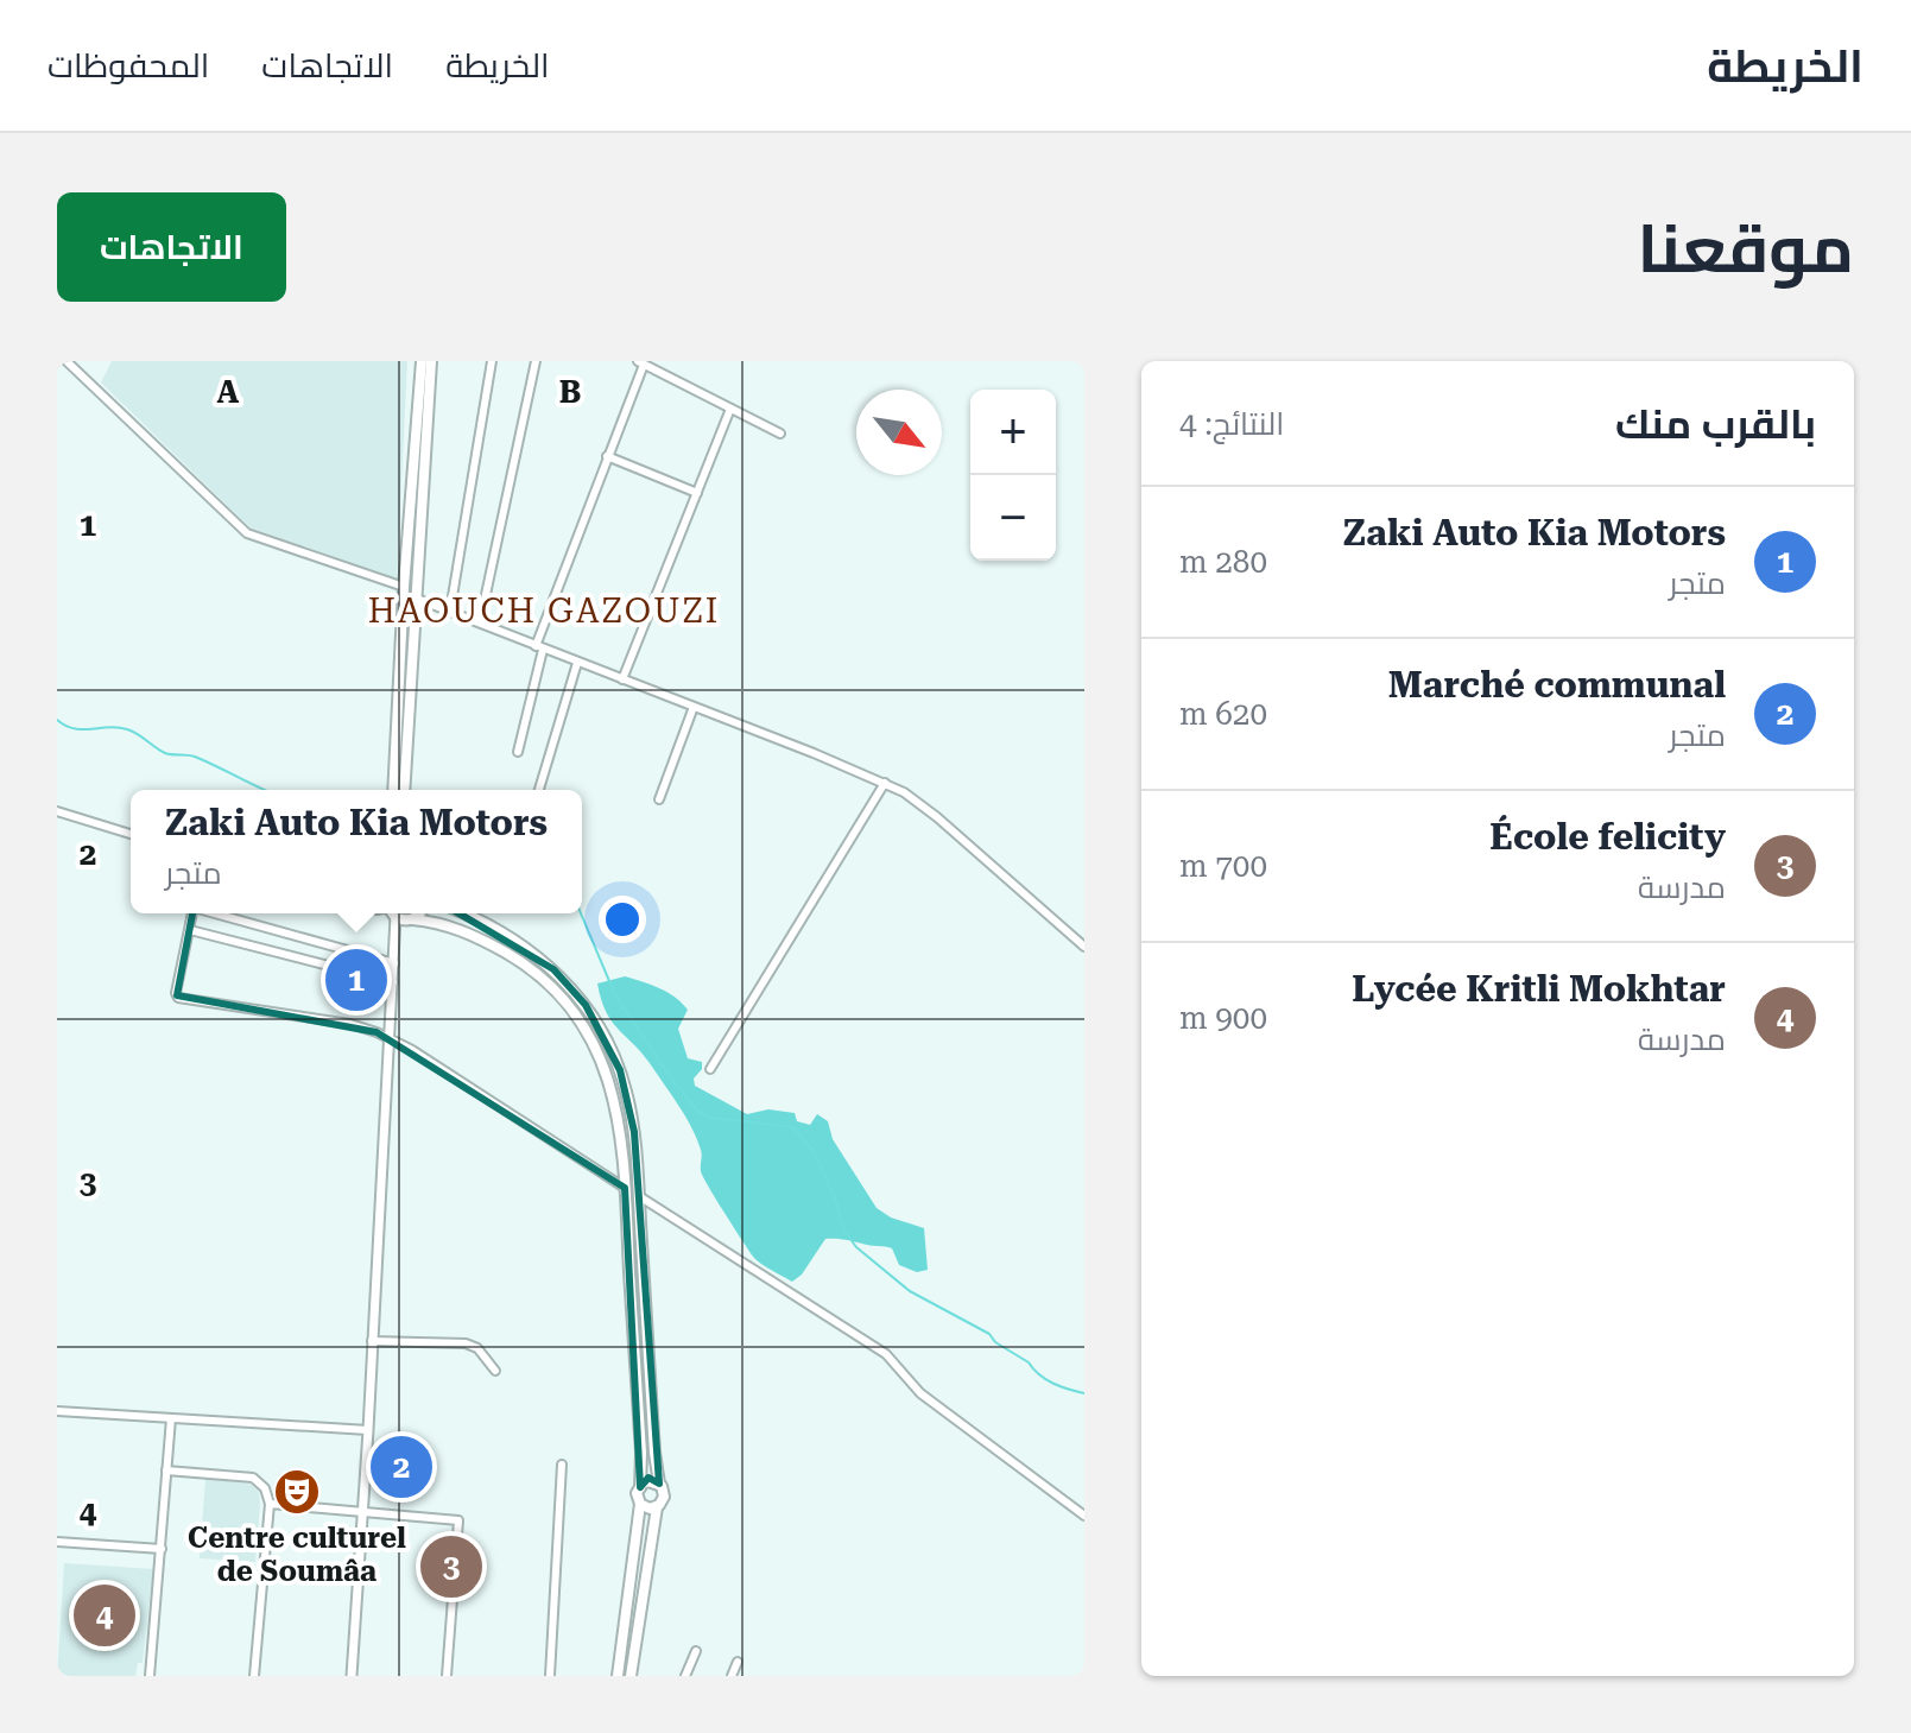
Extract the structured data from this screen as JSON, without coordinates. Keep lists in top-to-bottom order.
{
  "districts": ["HAOUCH GAZOUZI"],
  "places": {
    "theatre": ["Centre culturel de Soumâa"]
  },
  "north": "bottom right",
  "page": {
    "header": "الخريطة",
    "nav": ["الخريطة", "الاتجاهات", "المحفوظات"],
    "title": "موقعنا",
    "buttons": "الاتجاهات",
    "heading": ["بالقرب منك", "النتائج: 4"],
    "map_buttons": ["+", "−"],
    "list": [
      {
        "mark": "1",
        "name": "Zaki Auto Kia Motors",
        "note": "متجر",
        "value": "280 m"
      },
      {
        "mark": "2",
        "name": "Marché communal",
        "note": "متجر",
        "value": "620 m"
      },
      {
        "mark": "3",
        "name": "École felicity",
        "note": "مدرسة",
        "value": "700 m"
      },
      {
        "mark": "4",
        "name": "Lycée Kritli Mokhtar",
        "note": "مدرسة",
        "value": "900 m"
      }
    ],
    "popup": ["Zaki Auto Kia Motors", "متجر"],
    "pins": [
      "1",
      "2",
      "3",
      "4"
    ]
  },
  "grid": {
    "columns": ["A", "B"],
    "rows": [
      "1",
      "2",
      "3",
      "4"
    ]
  }
}
